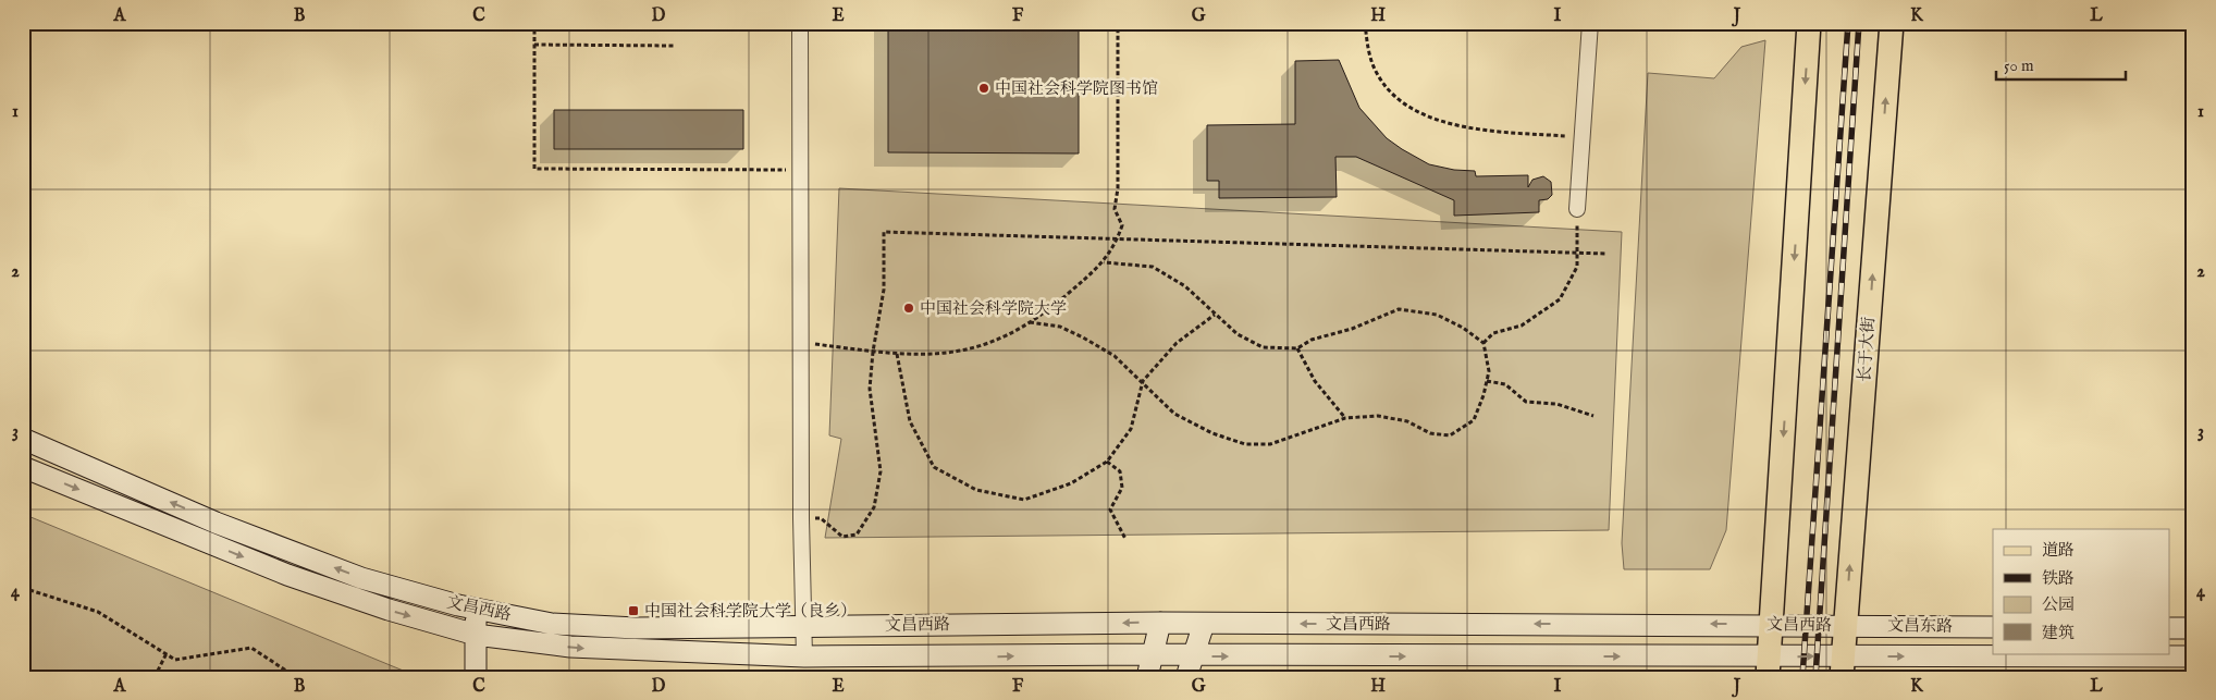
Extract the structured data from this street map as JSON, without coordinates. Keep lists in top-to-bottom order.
{
  "streets": {
    "main road": ["长于大街", "文昌西路", "文昌东路"]
  },
  "crossings": [
    ["长于大街", "文昌西路"],
    ["长于大街", "文昌东路"],
    ["文昌西路", "文昌东路"]
  ],
  "places": {
    "other": ["中国社会科学院图书馆", "中国社会科学院大学"],
    "transit": ["中国社会科学院大学（良乡）"]
  },
  "legend": [
    "道路",
    "铁路",
    "公园",
    "建筑"
  ],
  "scale_bar": "50 m",
  "grid": {
    "columns": [
      "A",
      "B",
      "C",
      "D",
      "E",
      "F",
      "G",
      "H",
      "I",
      "J",
      "K",
      "L"
    ],
    "rows": [
      "1",
      "2",
      "3",
      "4"
    ]
  }
}
